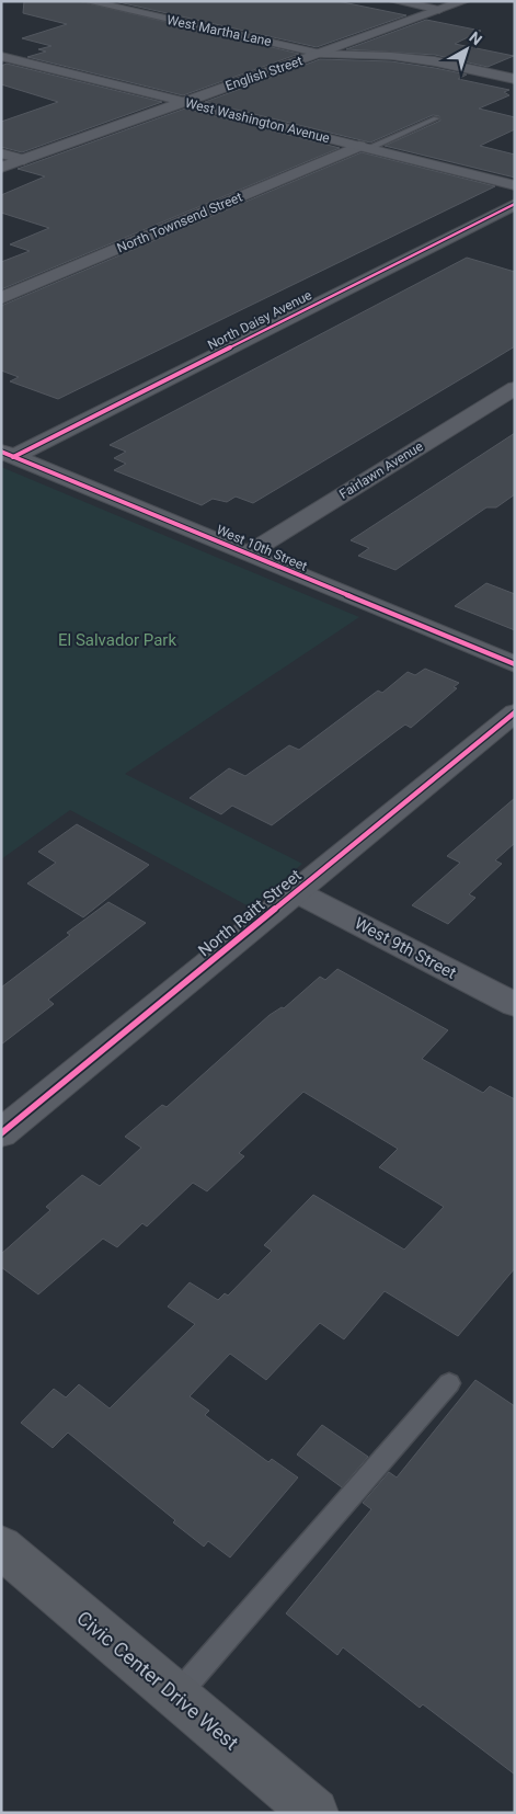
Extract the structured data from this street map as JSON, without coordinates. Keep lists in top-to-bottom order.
{
  "streets": {
    "main road": ["Civic Center Drive West"],
    "street": [
      "West Martha Lane",
      "English Street",
      "West Washington Avenue",
      "North Townsend Street",
      "North Daisy Avenue",
      "Fairlawn Avenue",
      "West 10th Street",
      "North Raitt Street",
      "West 9th Street"
    ]
  },
  "crossings": [
    ["West Martha Lane", "English Street"],
    ["English Street", "West Washington Avenue"],
    ["West Washington Avenue", "North Townsend Street"],
    ["North Daisy Avenue", "West 10th Street"],
    ["Fairlawn Avenue", "West 10th Street"],
    ["North Raitt Street", "West 9th Street"]
  ],
  "parks": ["El Salvador Park"],
  "north": "top right"
}
